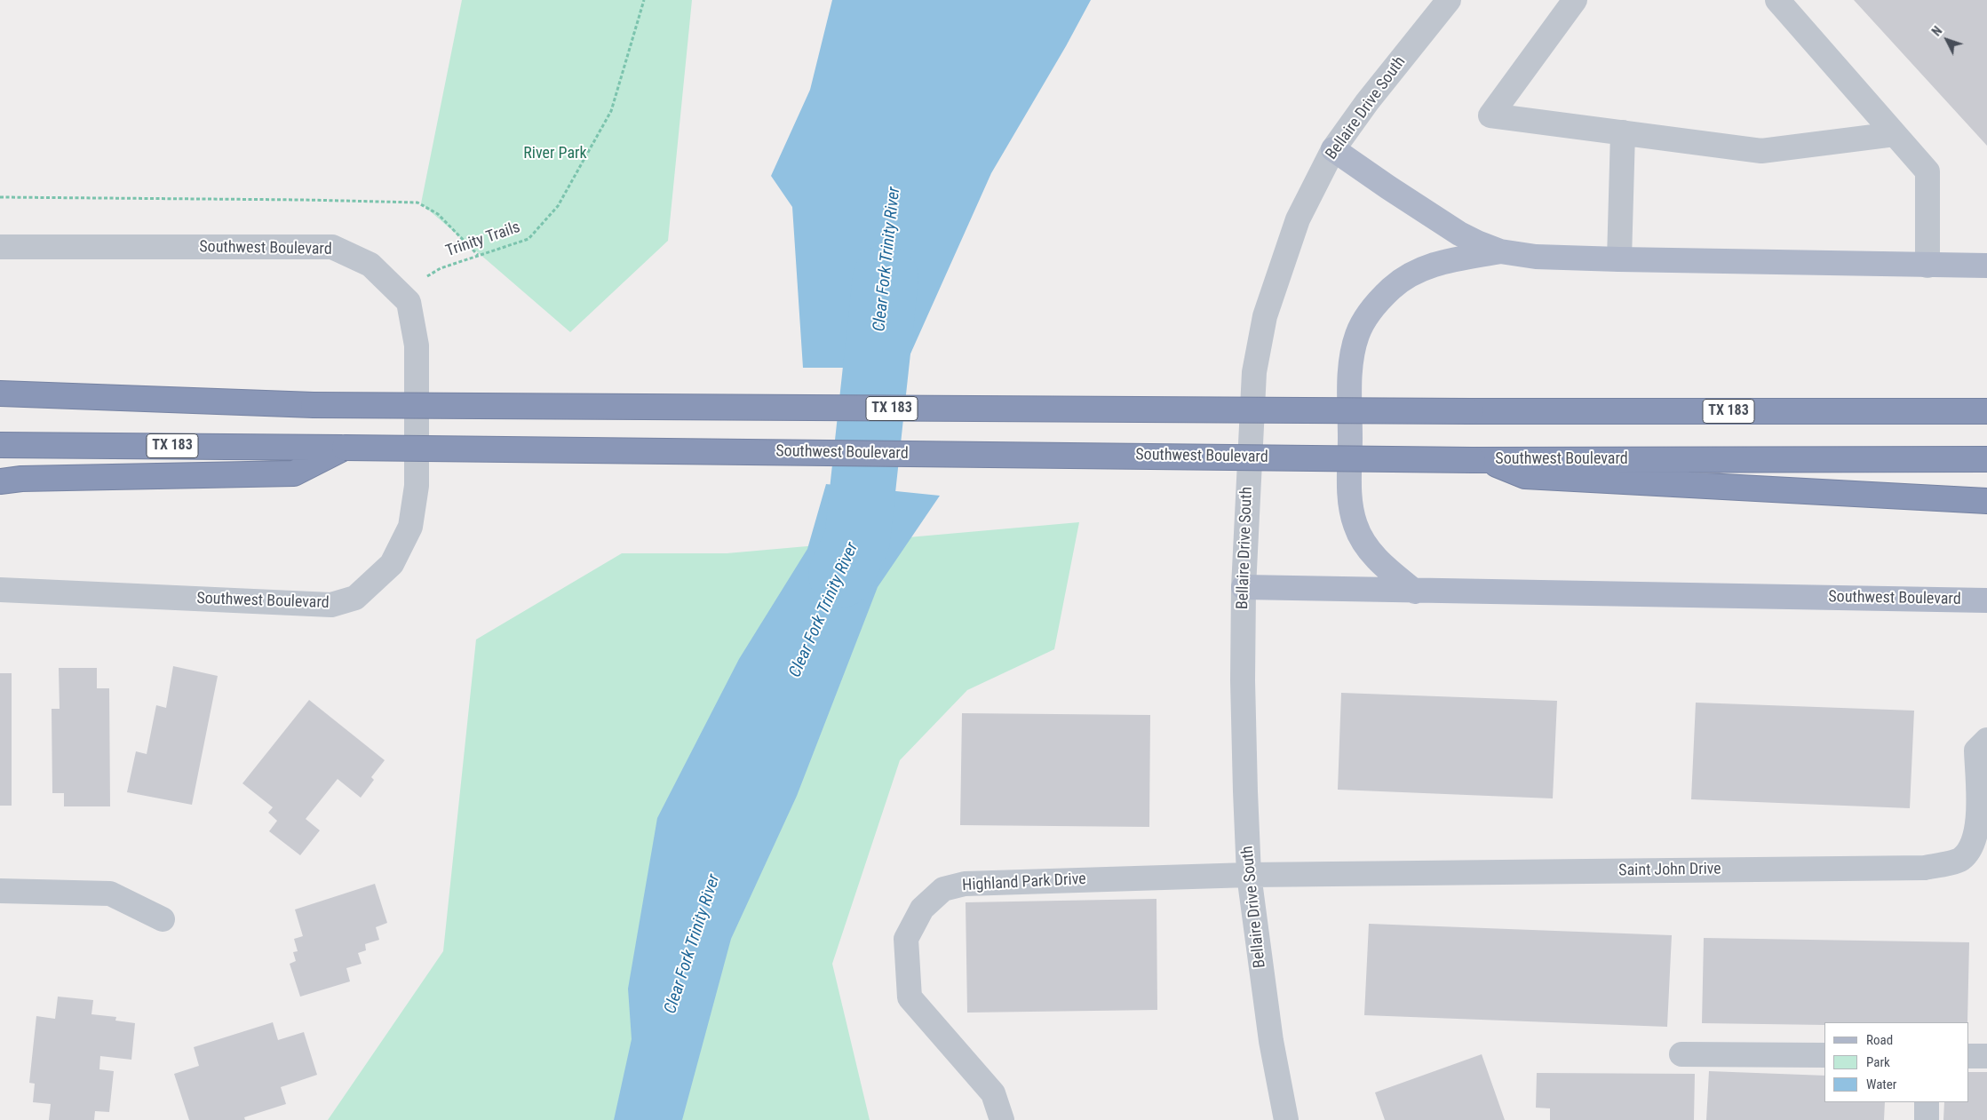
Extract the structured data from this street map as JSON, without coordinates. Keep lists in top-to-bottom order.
{
  "streets": {
    "highway": ["Southwest Boulevard", "TX 183"],
    "street": ["Bellaire Drive South", "Saint John Drive", "Highland Park Drive"],
    "path": ["Trinity Trails"]
  },
  "crossings": [
    ["Bellaire Drive South", "Southwest Boulevard"],
    ["Bellaire Drive South", "Saint John Drive"],
    ["Bellaire Drive South", "Highland Park Drive"],
    ["Trinity Trails", "Southwest Boulevard"],
    ["Saint John Drive", "Highland Park Drive"]
  ],
  "water": ["Clear Fork Trinity River"],
  "parks": ["River Park"],
  "legend": ["Road", "Park", "Water"],
  "north": "top left"
}
